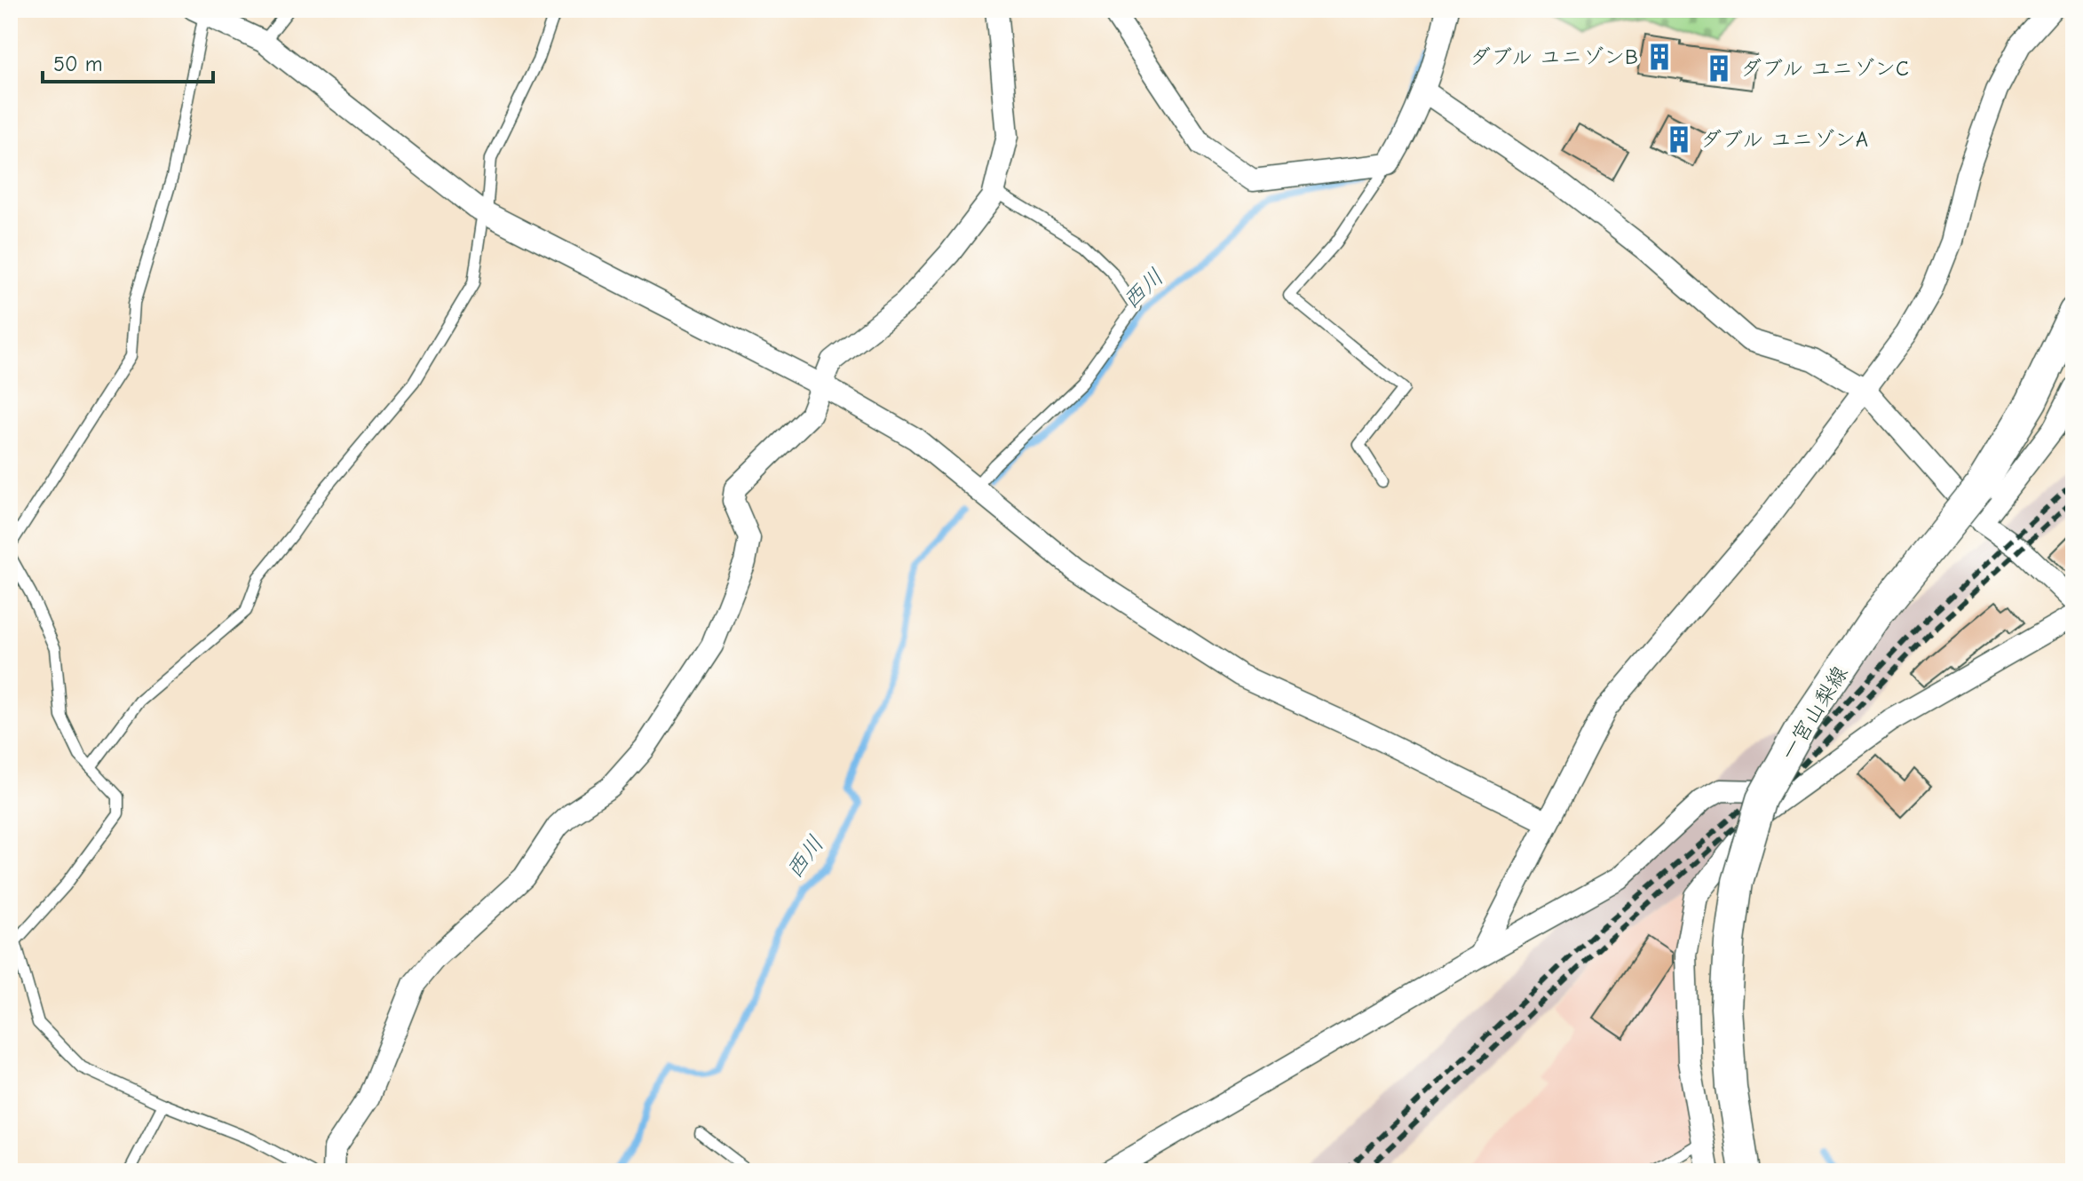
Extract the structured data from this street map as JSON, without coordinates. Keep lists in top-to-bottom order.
{
  "streets": {
    "main road": ["一宮山梨線"]
  },
  "water": ["西川"],
  "places": {
    "building": ["ダブル ユニゾンB", "ダブル ユニゾンC", "ダブル ユニゾンA"]
  },
  "scale_bar": "50 m"
}
